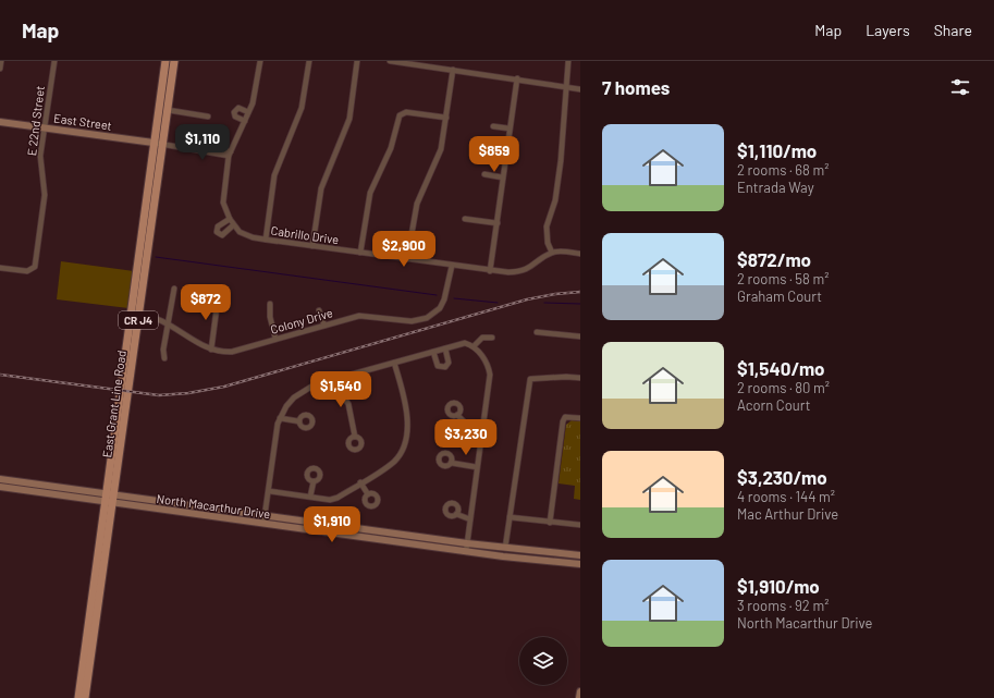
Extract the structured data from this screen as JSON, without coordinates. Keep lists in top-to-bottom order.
{
  "streets": {
    "main road": [
      "East Street",
      "CR J4",
      "East Grant Line Road",
      "North Macarthur Drive"
    ],
    "street": ["E 22nd Street", "Cabrillo Drive", "Colony Drive"]
  },
  "crossings": [
    ["E 22nd Street", "East Street"],
    ["East Street", "East Grant Line Road"],
    ["Cabrillo Drive", "Colony Drive"],
    ["Colony Drive", "East Grant Line Road"],
    ["East Grant Line Road", "North Macarthur Drive"]
  ],
  "page": {
    "header": "Map",
    "nav": ["Map", "Layers", "Share"],
    "heading": "7 homes",
    "list": [
      {
        "name": "$1,110/mo",
        "note": "2 rooms · 68 m² · Entrada Way"
      },
      {
        "name": "$872/mo",
        "note": "2 rooms · 58 m² · Graham Court"
      },
      {
        "name": "$1,540/mo",
        "note": "2 rooms · 80 m² · Acorn Court"
      },
      {
        "name": "$3,230/mo",
        "note": "4 rooms · 144 m² · Mac Arthur Drive"
      },
      {
        "name": "$1,910/mo",
        "note": "3 rooms · 92 m² · North Macarthur Drive"
      }
    ],
    "price": [
      "$1,110",
      "$859",
      "$2,900",
      "$872",
      "$1,540",
      "$3,230",
      "$1,910"
    ]
  }
}
